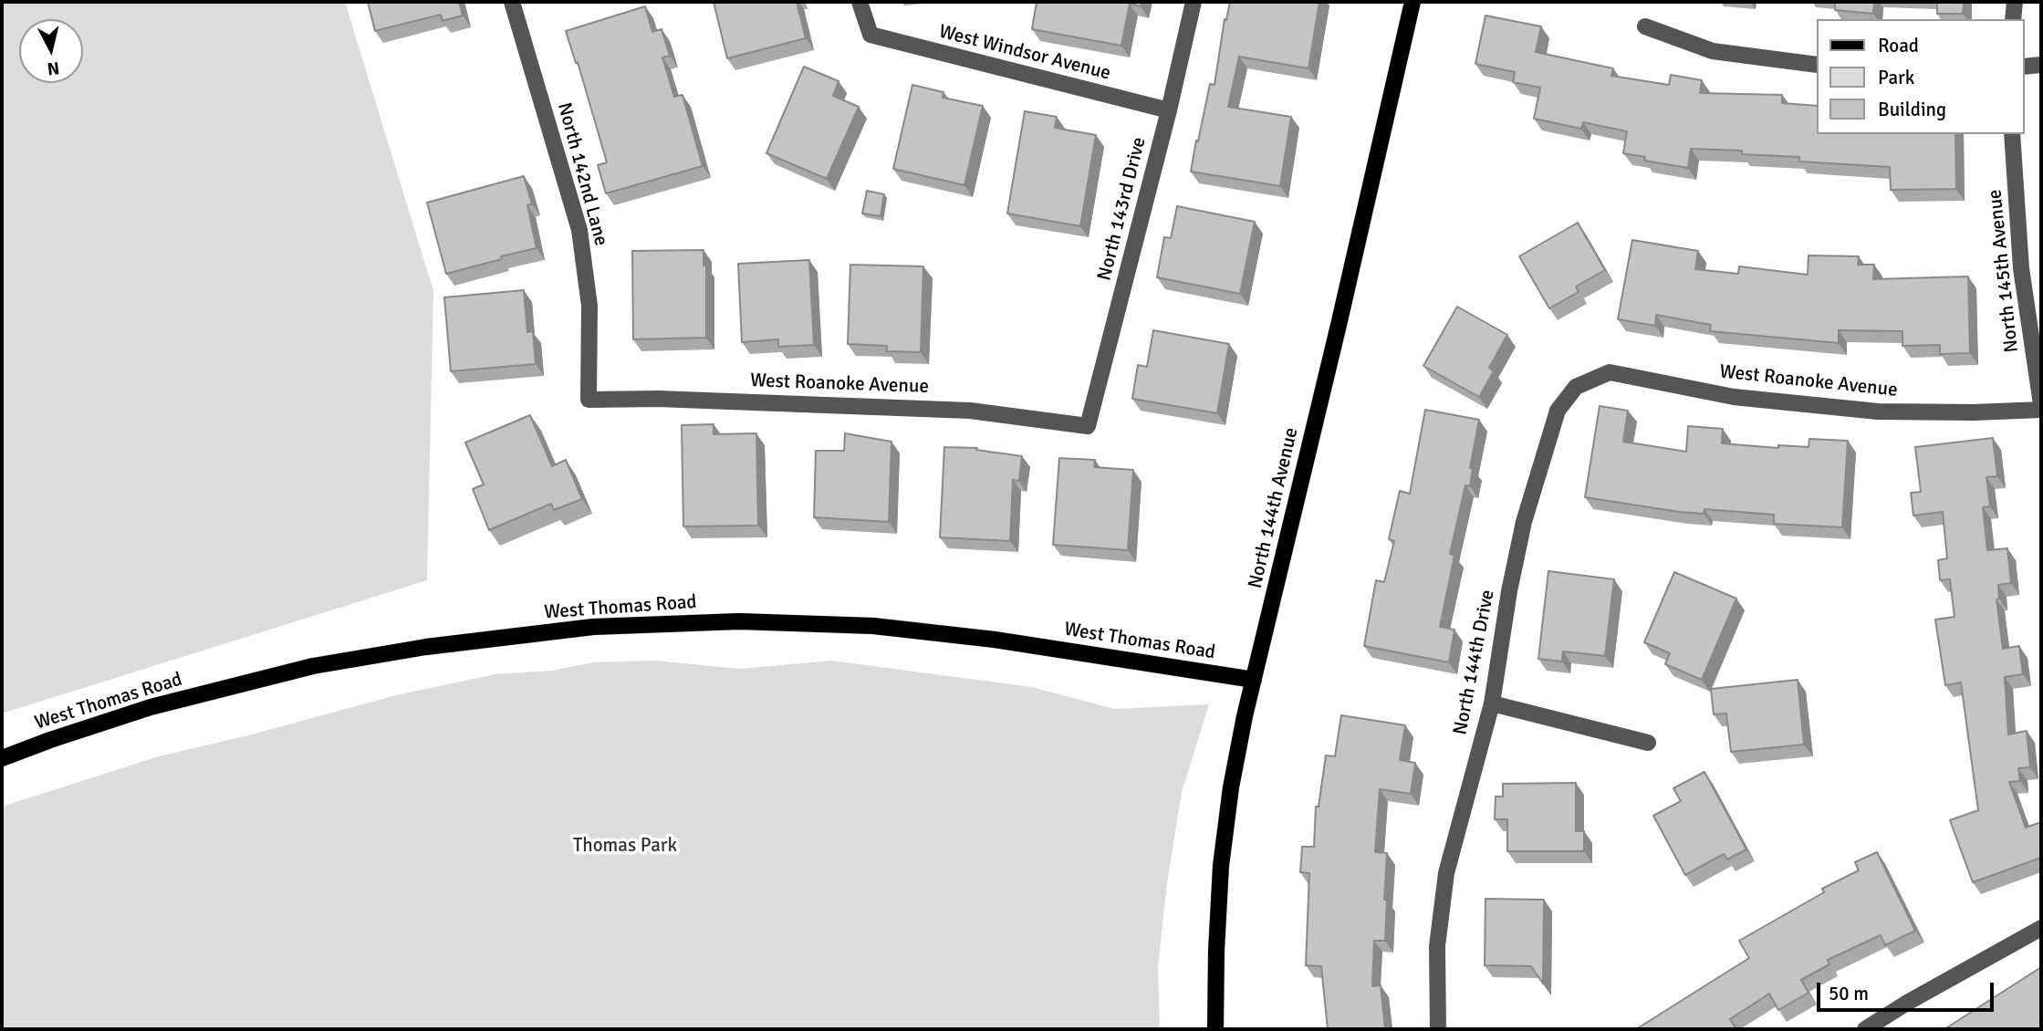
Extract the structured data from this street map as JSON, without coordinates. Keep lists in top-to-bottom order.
{
  "streets": {
    "main road": ["North 144th Avenue", "West Thomas Road"],
    "street": [
      "West Windsor Avenue",
      "North 142nd Lane",
      "North 143rd Drive",
      "North 145th Avenue",
      "West Roanoke Avenue",
      "North 144th Drive"
    ]
  },
  "crossings": [
    ["West Windsor Avenue", "North 143rd Drive"],
    ["North 142nd Lane", "West Roanoke Avenue"],
    ["North 143rd Drive", "West Roanoke Avenue"],
    ["West Roanoke Avenue", "North 144th Drive"],
    ["North 144th Avenue", "West Thomas Road"]
  ],
  "parks": ["Thomas Park"],
  "legend": ["Road", "Park", "Building"],
  "scale_bar": "50 m",
  "north": "bottom"
}
